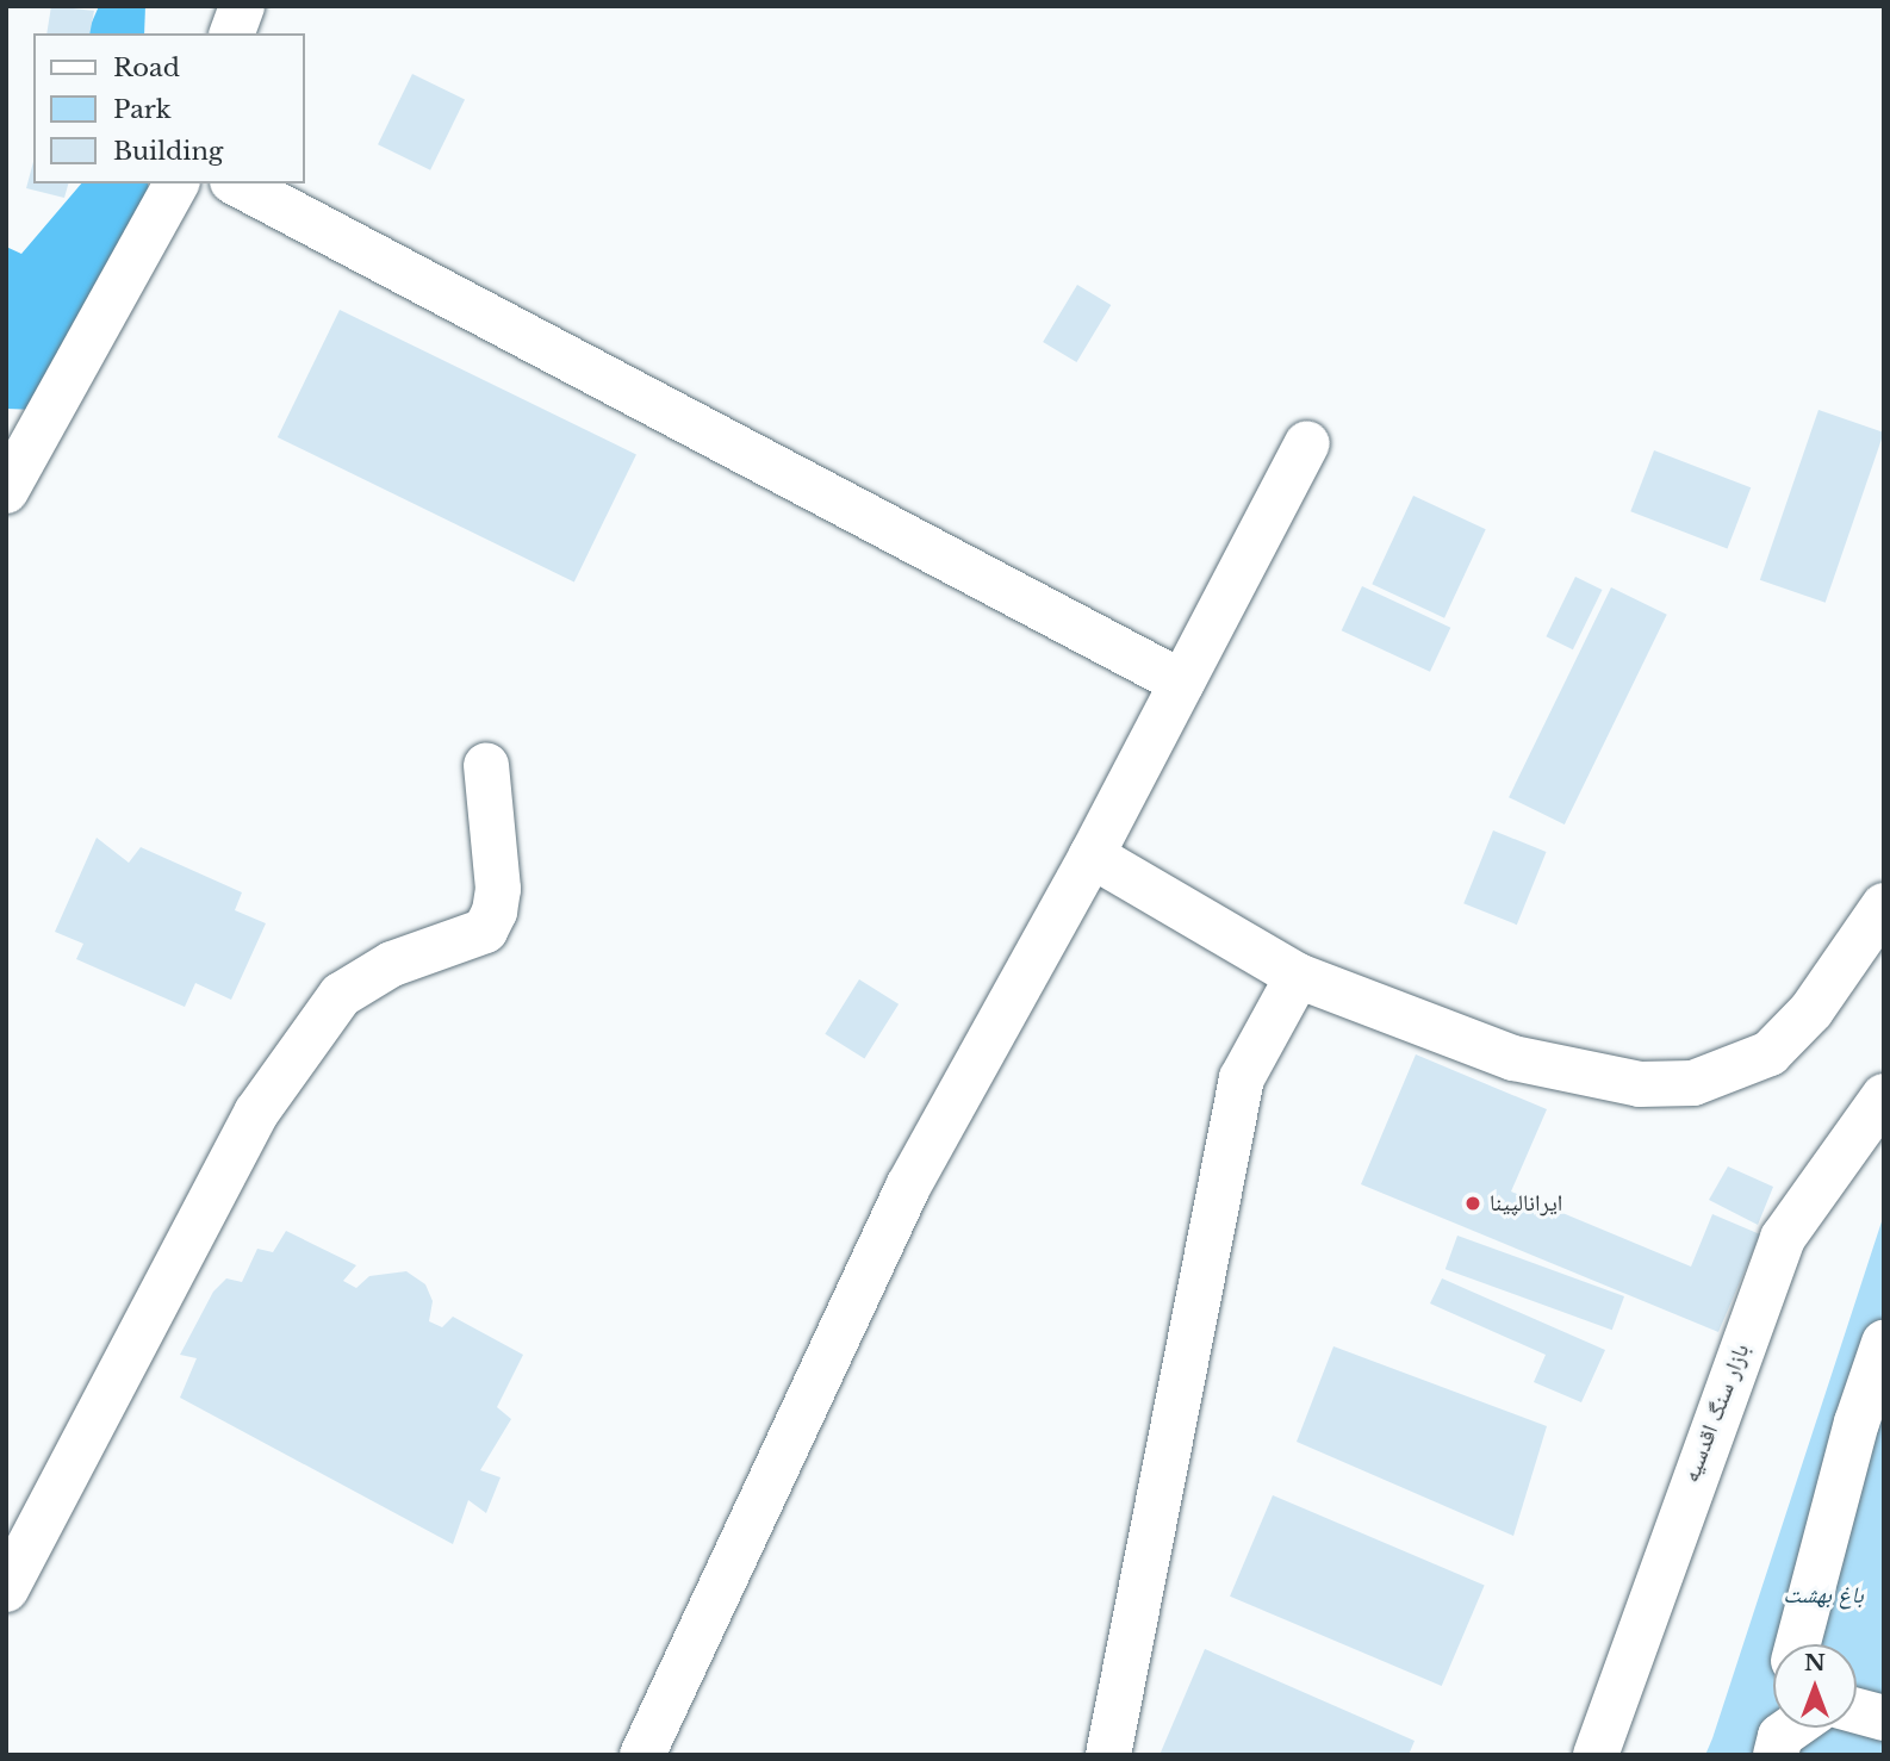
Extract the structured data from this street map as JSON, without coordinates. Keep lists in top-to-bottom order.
{
  "streets": {
    "street": ["بازار سنگ اقدسیه"]
  },
  "parks": ["باغ بهشت"],
  "places": ["ایرانالپینا"],
  "legend": ["Road", "Park", "Building"],
  "north": "top"
}
